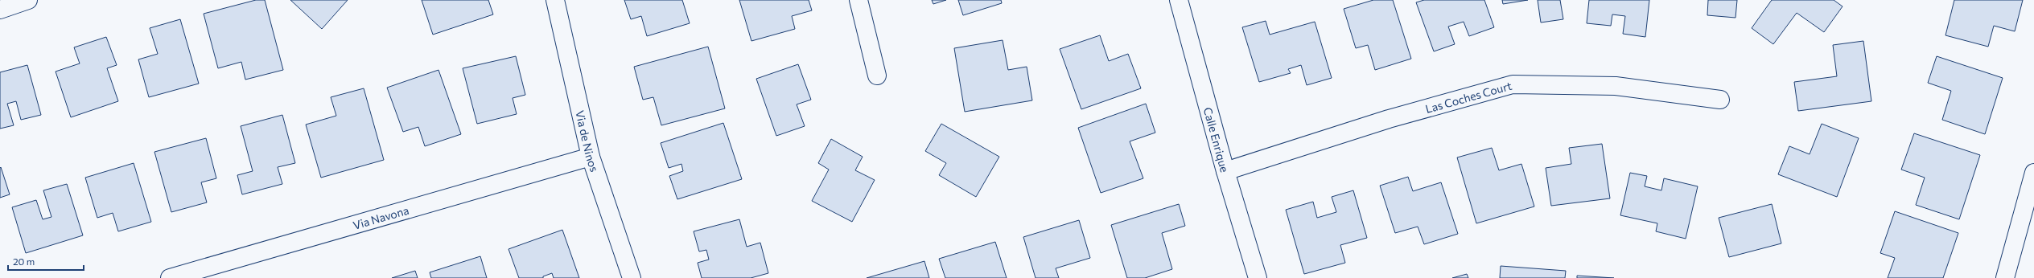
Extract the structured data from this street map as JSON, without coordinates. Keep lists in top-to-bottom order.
{
  "streets": {
    "street": [
      "Las Coches Court",
      "Calle Enrique",
      "Via de Ninos",
      "Via Navona"
    ]
  },
  "crossings": [
    ["Las Coches Court", "Calle Enrique"],
    ["Via de Ninos", "Via Navona"]
  ],
  "scale_bar": "20 m"
}
